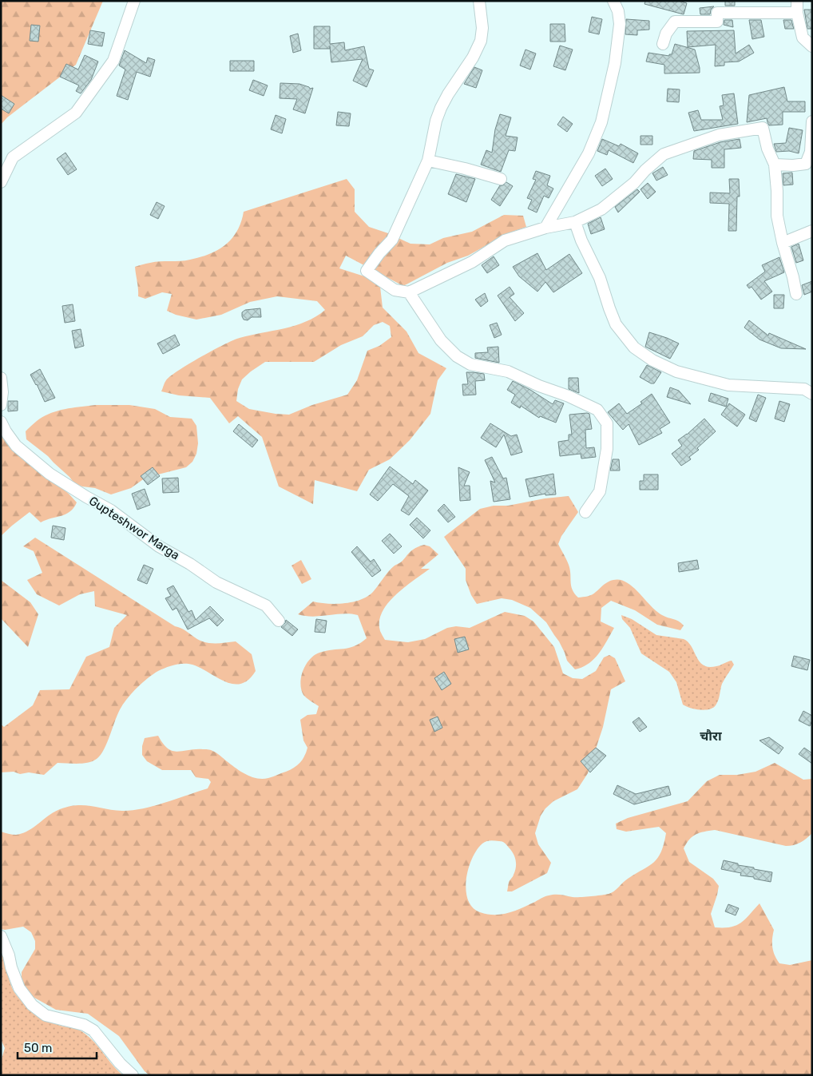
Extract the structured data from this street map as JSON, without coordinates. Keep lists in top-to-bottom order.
{
  "streets": {
    "street": ["Gupteshwor Marga"]
  },
  "districts": ["चौरा"],
  "scale_bar": "50 m"
}
